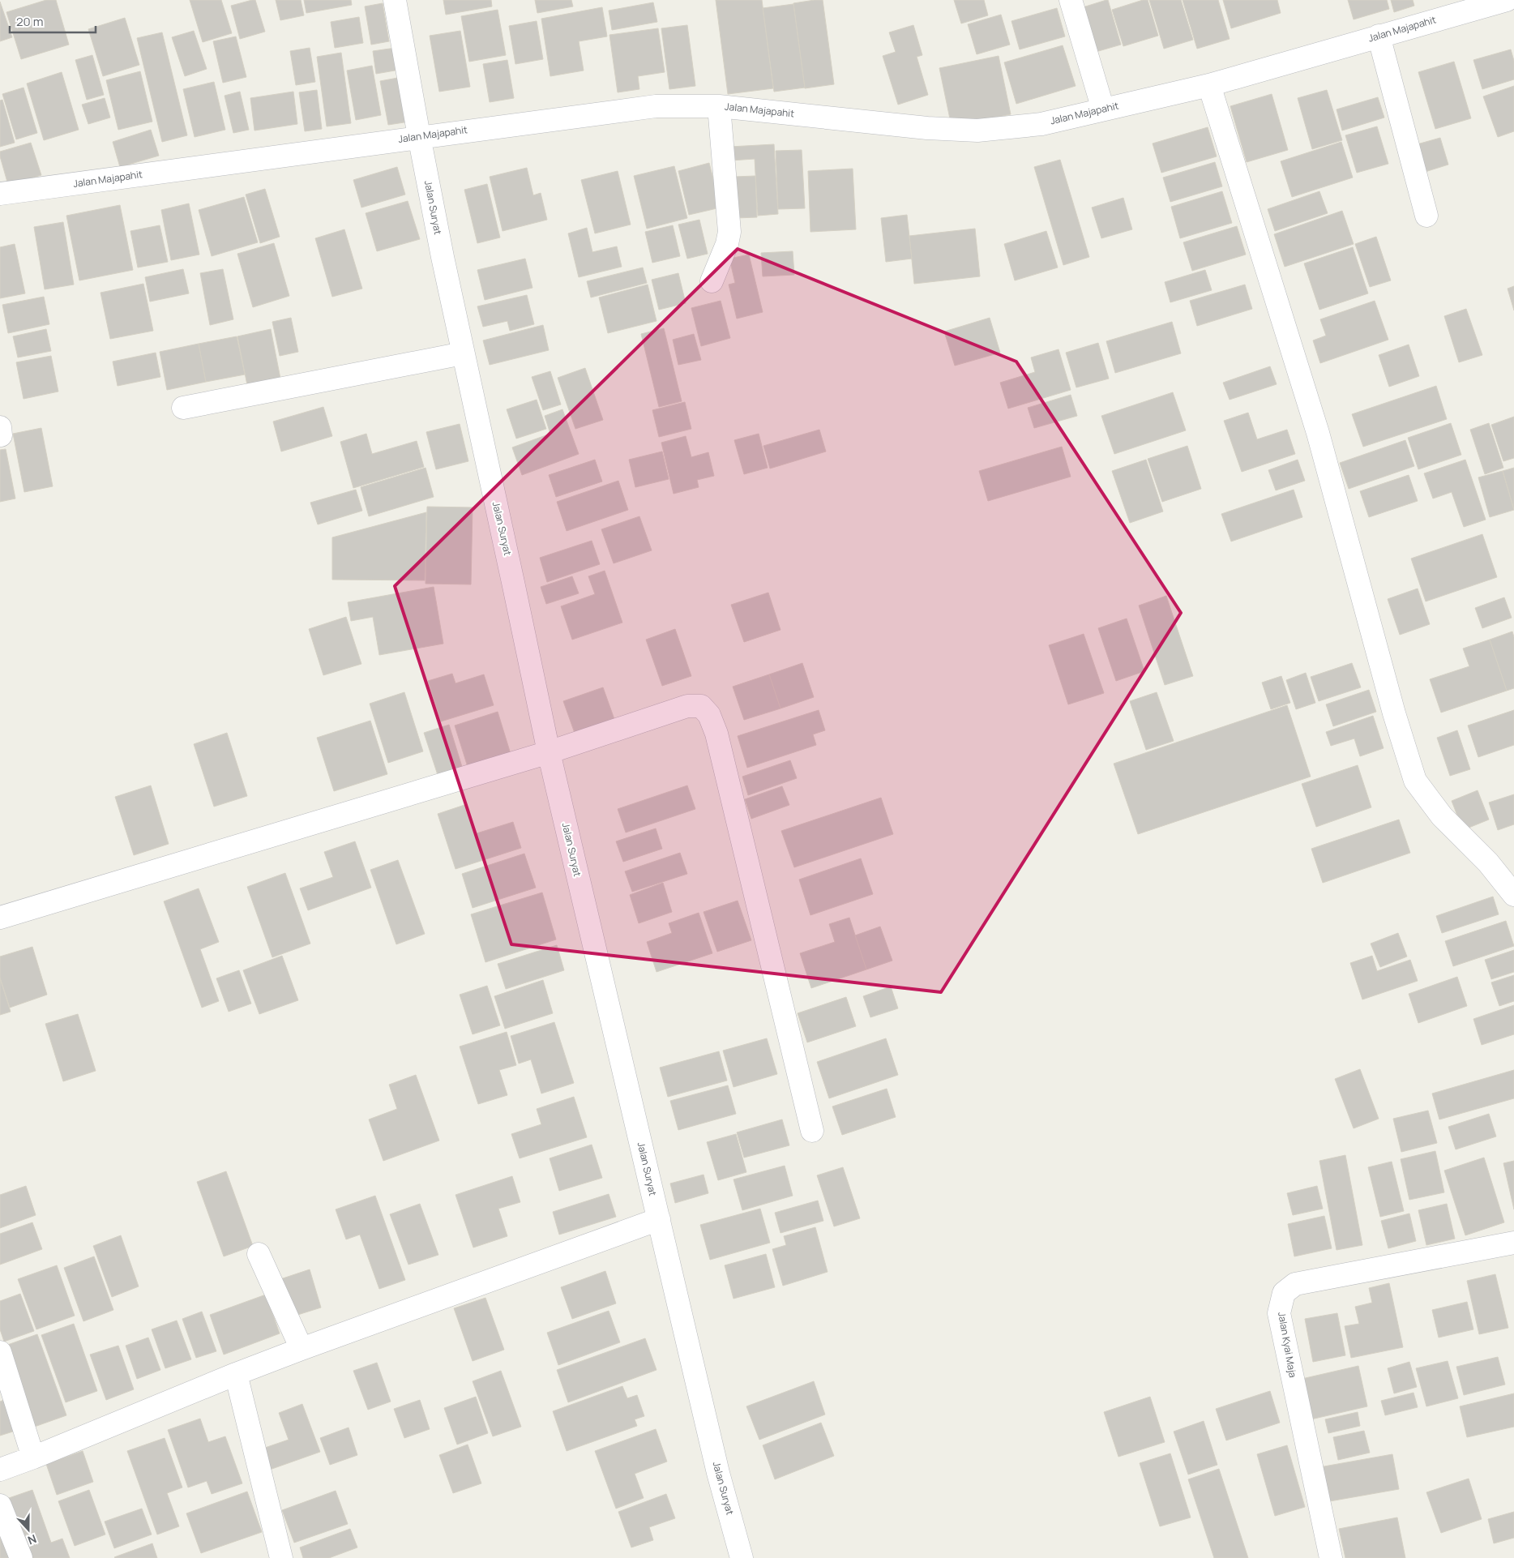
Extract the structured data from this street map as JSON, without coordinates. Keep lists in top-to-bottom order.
{
  "streets": {
    "street": ["Jalan Majapahit", "Jalan Suryat", "Jalan Kyai Maja"]
  },
  "crossings": [
    ["Jalan Majapahit", "Jalan Suryat"]
  ],
  "scale_bar": "20 m",
  "north": "bottom"
}
